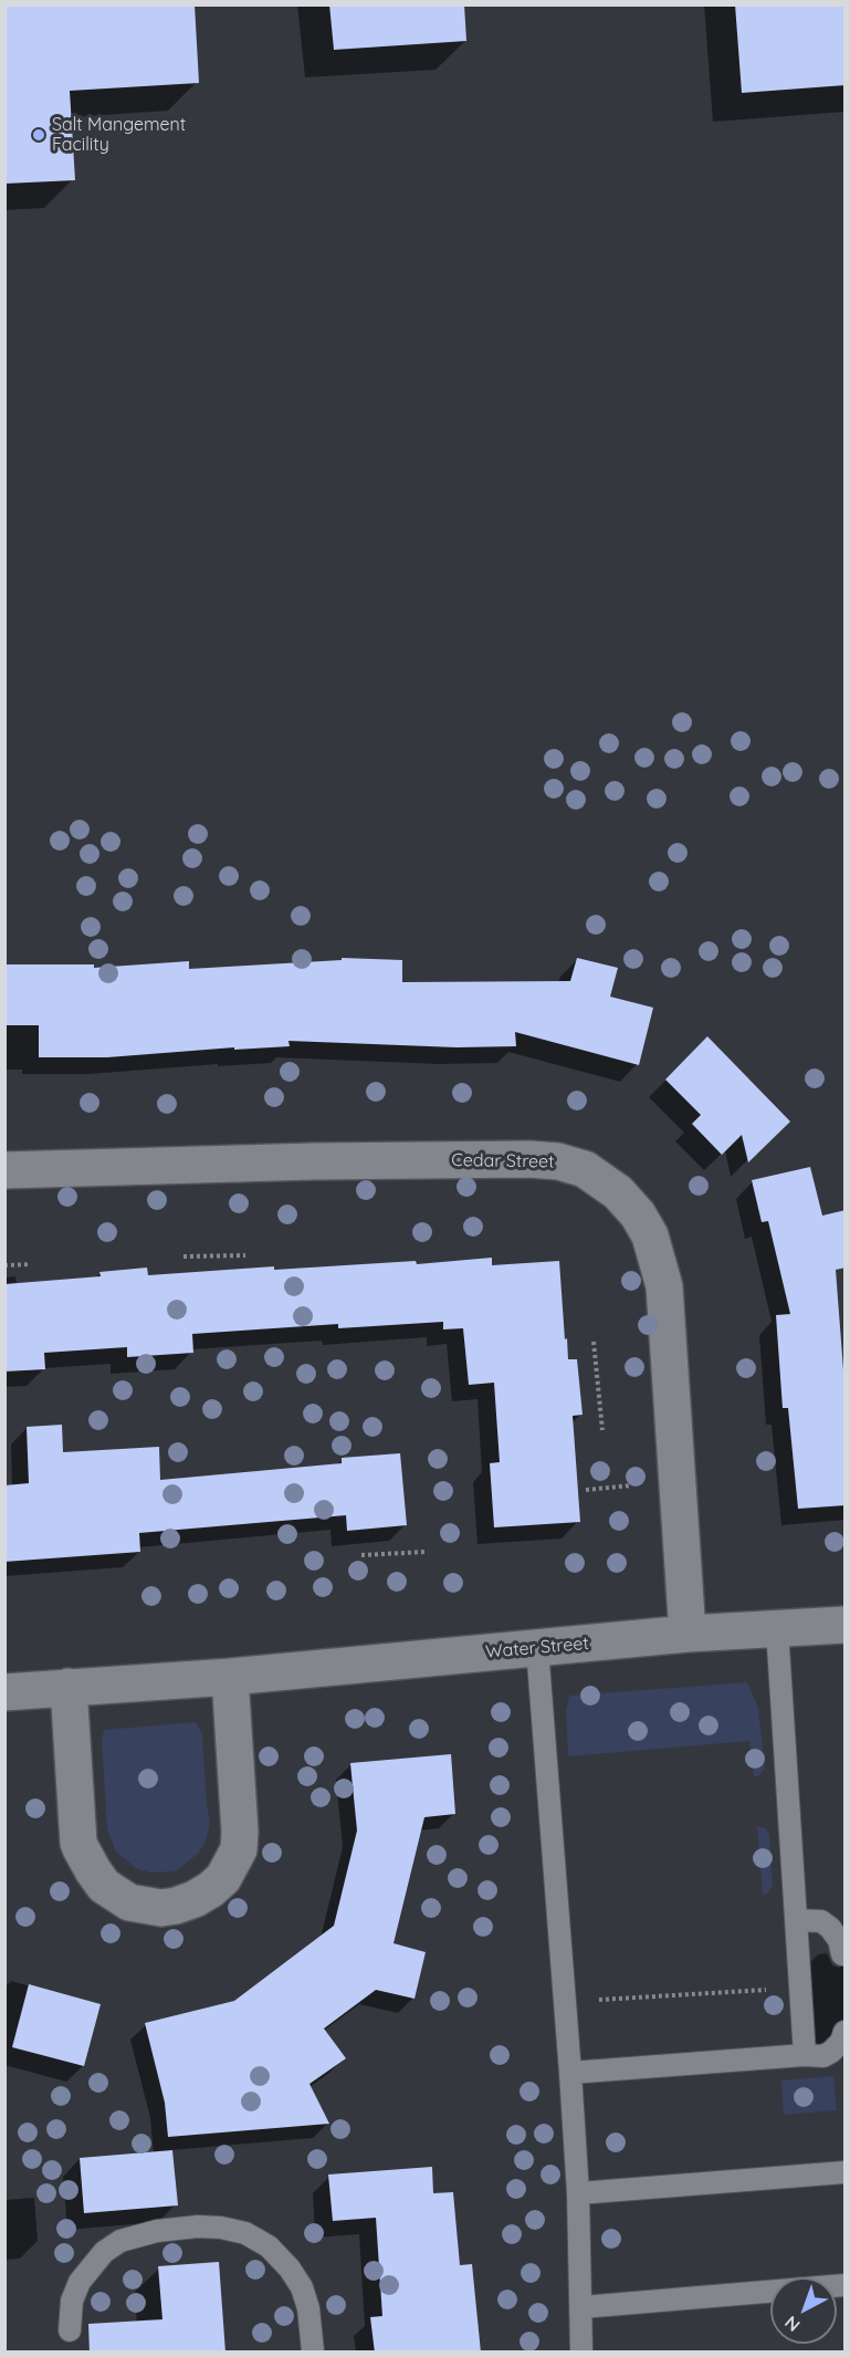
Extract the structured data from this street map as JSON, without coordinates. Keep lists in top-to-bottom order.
{
  "streets": {
    "street": ["Cedar Street", "Water Street"]
  },
  "crossings": [
    ["Cedar Street", "Water Street"]
  ],
  "places": ["Salt Mangement Facility"],
  "north": "bottom left"
}
